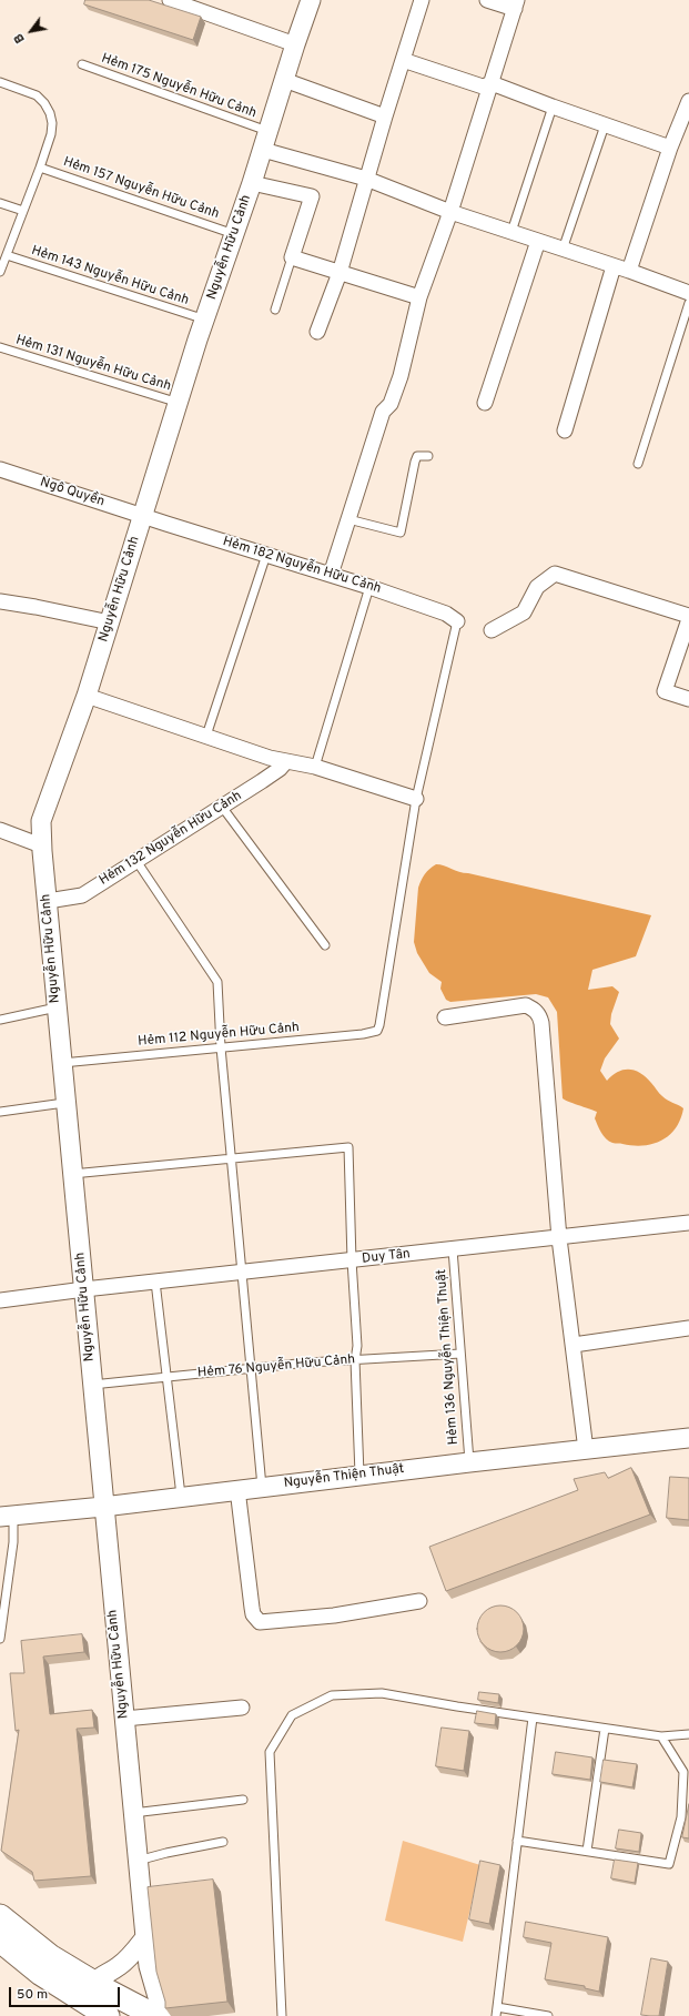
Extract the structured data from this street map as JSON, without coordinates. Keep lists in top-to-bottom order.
{
  "streets": {
    "street": [
      "Nguyễn Hữu Cảnh",
      "Ngô Quyền",
      "Hẻm 182 Nguyễn Hữu Cảnh",
      "Hẻm 132 Nguyễn Hữu Cảnh",
      "Duy Tân",
      "Nguyễn Thiện Thuật"
    ],
    "lane": [
      "Hẻm 175 Nguyễn Hữu Cảnh",
      "Hẻm 157 Nguyễn Hữu Cảnh",
      "Hẻm 143 Nguyễn Hữu Cảnh",
      "Hẻm 131 Nguyễn Hữu Cảnh",
      "Hẻm 112 Nguyễn Hữu Cảnh",
      "Hẻm 136 Nguyễn Thiện Thuật",
      "Hẻm 76 Nguyễn Hữu Cảnh"
    ]
  },
  "crossings": [
    ["Hẻm 175 Nguyễn Hữu Cảnh", "Nguyễn Hữu Cảnh"],
    ["Hẻm 157 Nguyễn Hữu Cảnh", "Nguyễn Hữu Cảnh"],
    ["Nguyễn Hữu Cảnh", "Hẻm 143 Nguyễn Hữu Cảnh"],
    ["Nguyễn Hữu Cảnh", "Hẻm 131 Nguyễn Hữu Cảnh"],
    ["Nguyễn Hữu Cảnh", "Ngô Quyền"],
    ["Nguyễn Hữu Cảnh", "Hẻm 182 Nguyễn Hữu Cảnh"],
    ["Nguyễn Hữu Cảnh", "Hẻm 132 Nguyễn Hữu Cảnh"],
    ["Nguyễn Hữu Cảnh", "Hẻm 112 Nguyễn Hữu Cảnh"],
    ["Nguyễn Hữu Cảnh", "Duy Tân"],
    ["Nguyễn Hữu Cảnh", "Hẻm 76 Nguyễn Hữu Cảnh"],
    ["Nguyễn Hữu Cảnh", "Nguyễn Thiện Thuật"],
    ["Ngô Quyền", "Hẻm 182 Nguyễn Hữu Cảnh"],
    ["Duy Tân", "Hẻm 136 Nguyễn Thiện Thuật"],
    ["Hẻm 136 Nguyễn Thiện Thuật", "Hẻm 76 Nguyễn Hữu Cảnh"],
    ["Hẻm 136 Nguyễn Thiện Thuật", "Nguyễn Thiện Thuật"]
  ],
  "scale_bar": "50 m",
  "north": "bottom left"
}
